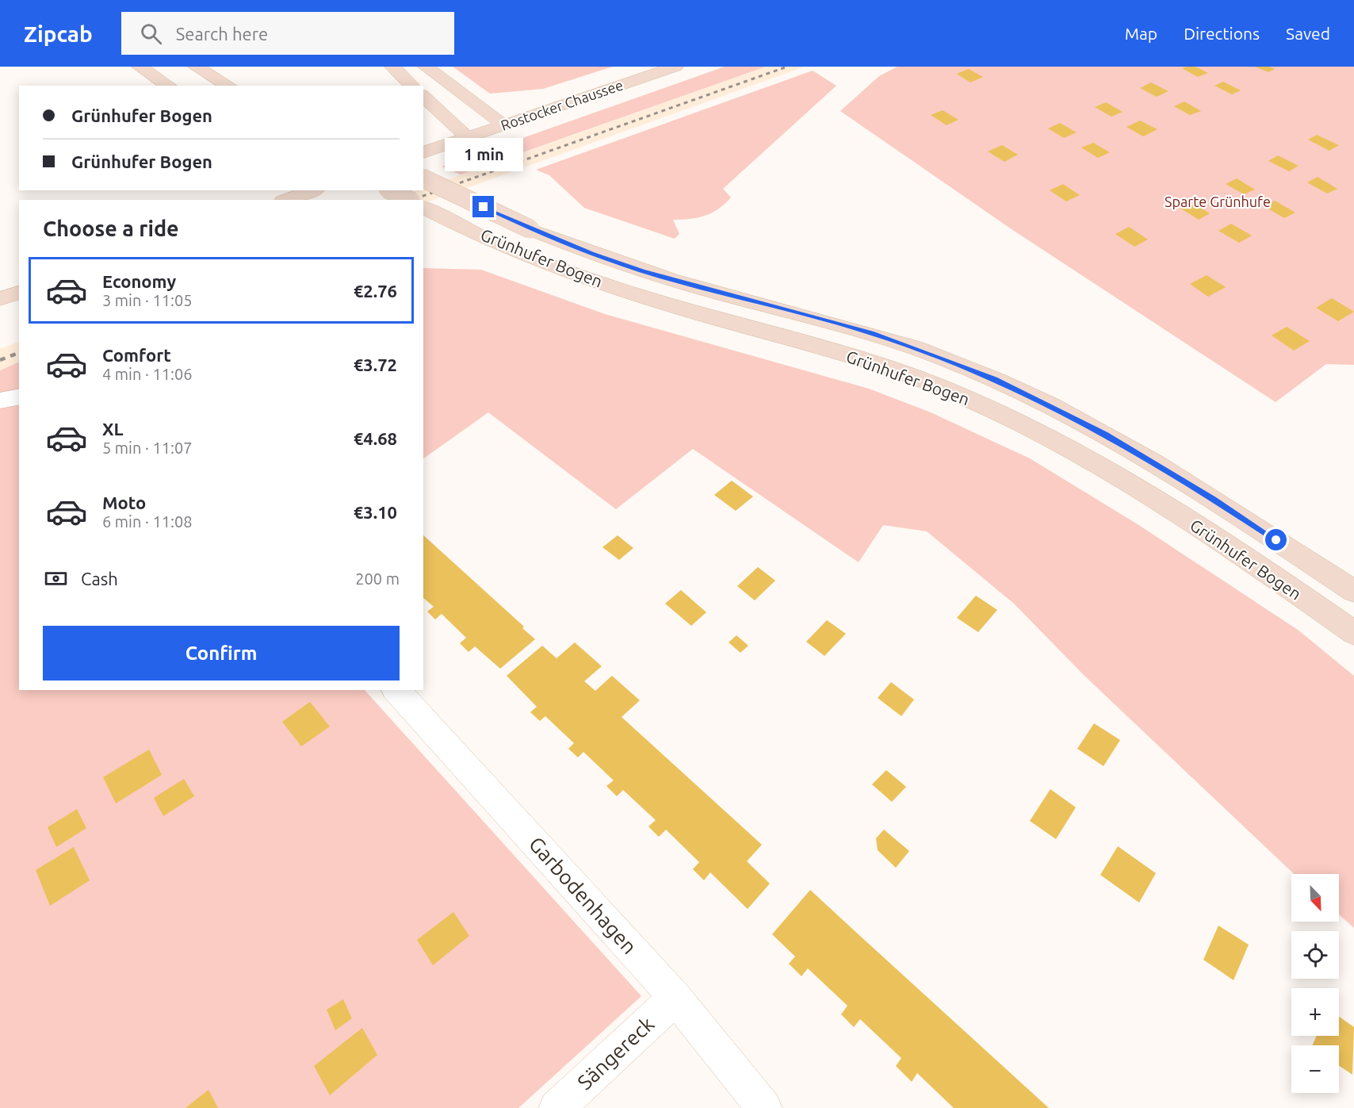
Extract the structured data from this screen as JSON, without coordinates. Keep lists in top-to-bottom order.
{
  "streets": {
    "main road": ["Rostocker Chaussee", "Grünhufer Bogen"],
    "street": ["Garbodenhagen", "Sängereck"]
  },
  "crossings": [
    ["Garbodenhagen", "Sängereck"]
  ],
  "parks": ["Sparte Grünhufe"],
  "north": "bottom right",
  "page": {
    "header": "Zipcab",
    "search": "Search here",
    "nav": ["Map", "Directions", "Saved"],
    "banner": ["Grünhufer Bogen", "Grünhufer Bogen"],
    "bubble": "1 min",
    "heading": "Choose a ride",
    "list": [
      {
        "name": "Economy",
        "note": "3 min · 11:05",
        "value": "€2.76"
      },
      {
        "name": "Comfort",
        "note": "4 min · 11:06",
        "value": "€3.72"
      },
      {
        "name": "XL",
        "note": "5 min · 11:07",
        "value": "€4.68"
      },
      {
        "name": "Moto",
        "note": "6 min · 11:08",
        "value": "€3.10"
      }
    ],
    "pay": ["Cash", "200 m"],
    "buttons": "Confirm",
    "map_buttons": ["+", "−"]
  }
}
